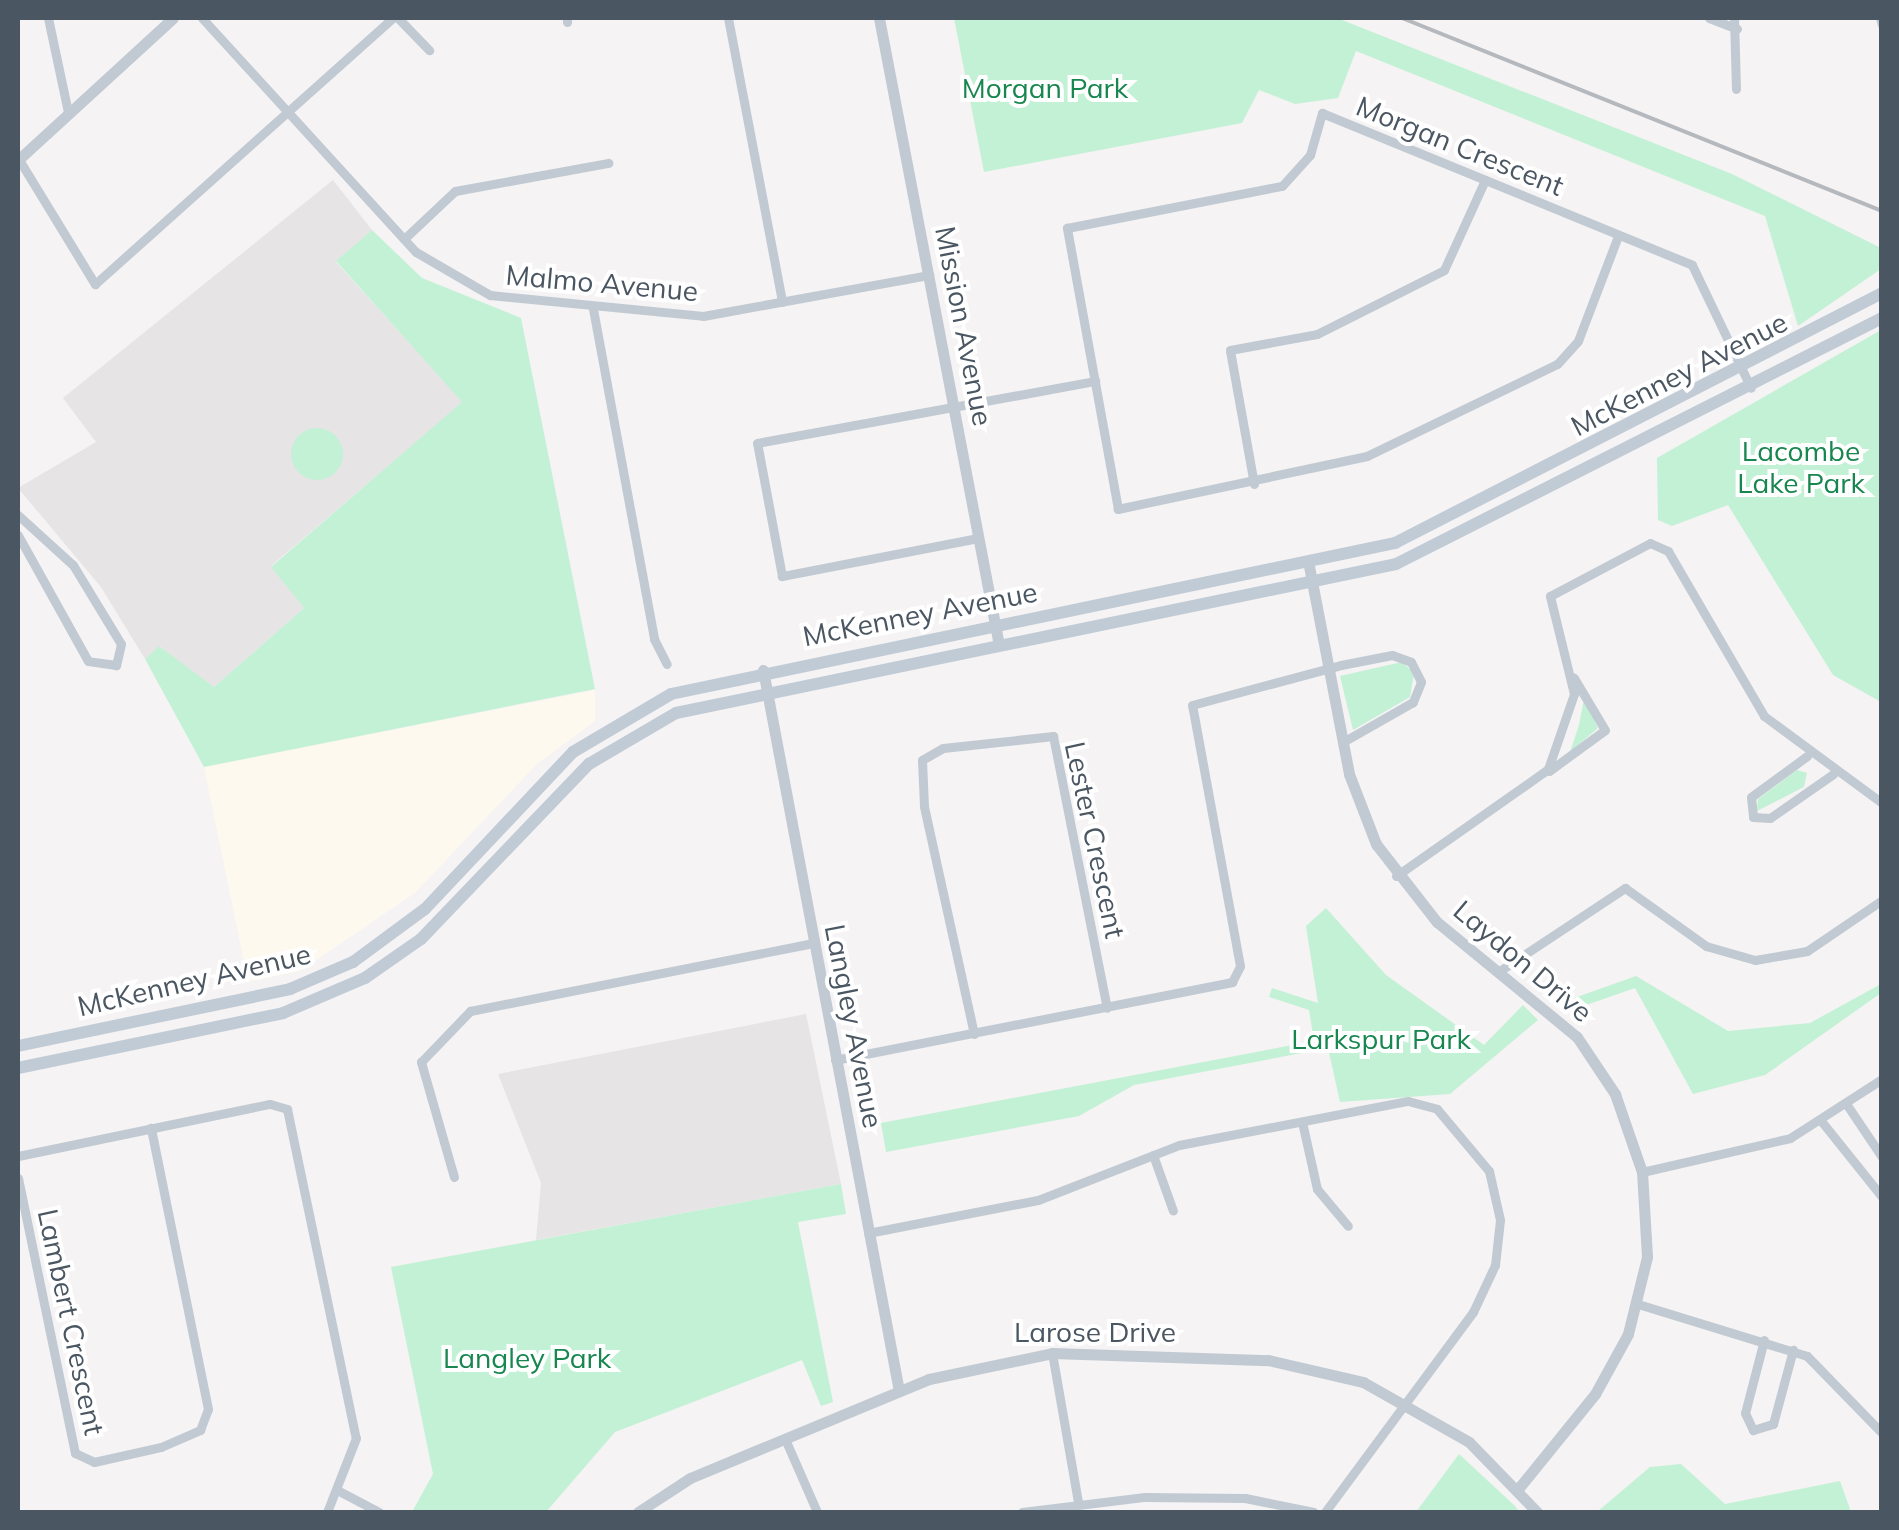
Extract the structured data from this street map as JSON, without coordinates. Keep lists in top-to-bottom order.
{
  "streets": {
    "main road": ["McKenney Avenue"],
    "street": [
      "Morgan Crescent",
      "Malmo Avenue",
      "Mission Avenue",
      "Lester Crescent",
      "Laydon Drive",
      "Langley Avenue",
      "Lambert Crescent",
      "Larose Drive"
    ]
  },
  "crossings": [
    ["Morgan Crescent", "McKenney Avenue"],
    ["Malmo Avenue", "Mission Avenue"],
    ["Mission Avenue", "McKenney Avenue"],
    ["McKenney Avenue", "Laydon Drive"],
    ["McKenney Avenue", "Langley Avenue"],
    ["Laydon Drive", "Larose Drive"],
    ["Langley Avenue", "Larose Drive"]
  ],
  "parks": [
    "Morgan Park",
    "Lacombe Lake Park",
    "Larkspur Park",
    "Langley Park"
  ]
}
